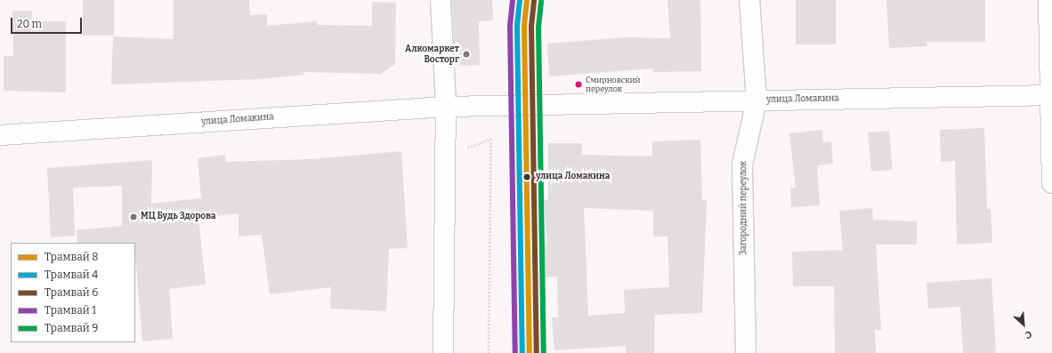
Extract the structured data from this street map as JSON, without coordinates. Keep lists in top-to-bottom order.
{
  "streets": {
    "main road": ["улица Ломакина", "Загородний переулок"]
  },
  "crossings": [
    ["улица Ломакина", "Загородний переулок"]
  ],
  "places": [
    "Алкомаркет Восторг",
    "Смирновский переулок",
    "улица Ломакина",
    "МЦ Будь Здорова"
  ],
  "lines": [
    "tram line 8",
    "tram line 4",
    "tram line 1",
    "tram line 6",
    "tram line 9"
  ],
  "legend": [
    "Трамвай 8",
    "Трамвай 4",
    "Трамвай 6",
    "Трамвай 1",
    "Трамвай 9"
  ],
  "scale_bar": "20 m",
  "north": "bottom right"
}
